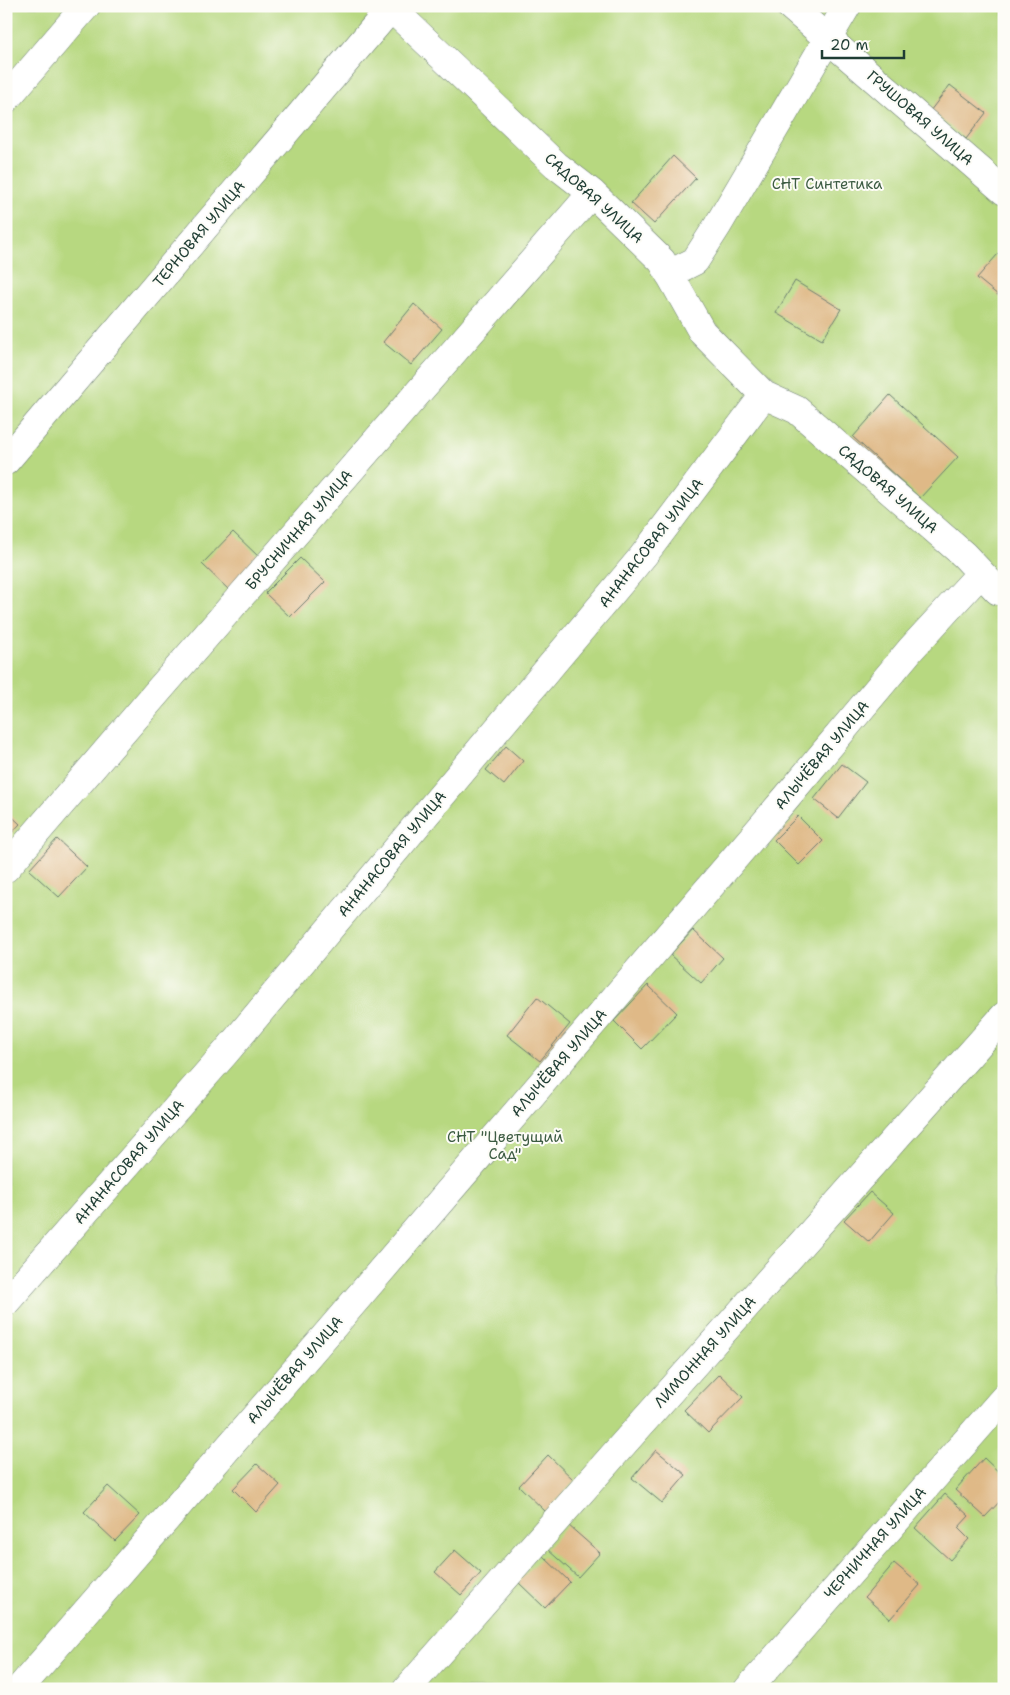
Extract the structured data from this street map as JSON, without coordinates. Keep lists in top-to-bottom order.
{
  "streets": {
    "street": [
      "ГРУШОВАЯ УЛИЦА",
      "САДОВАЯ УЛИЦА",
      "ТЕРНОВАЯ УЛИЦА",
      "БРУСНИЧНАЯ УЛИЦА",
      "АНАНАСОВАЯ УЛИЦА",
      "АЛЫЧЁВАЯ УЛИЦА",
      "ЛИМОННАЯ УЛИЦА",
      "ЧЕРНИЧНАЯ УЛИЦА"
    ]
  },
  "crossings": [
    ["САДОВАЯ УЛИЦА", "ТЕРНОВАЯ УЛИЦА"],
    ["САДОВАЯ УЛИЦА", "БРУСНИЧНАЯ УЛИЦА"],
    ["САДОВАЯ УЛИЦА", "АНАНАСОВАЯ УЛИЦА"],
    ["САДОВАЯ УЛИЦА", "АЛЫЧЁВАЯ УЛИЦА"]
  ],
  "parks": ["СНТ Синтетика", "СНТ \"Цветущий Сад\""],
  "scale_bar": "20 m"
}
